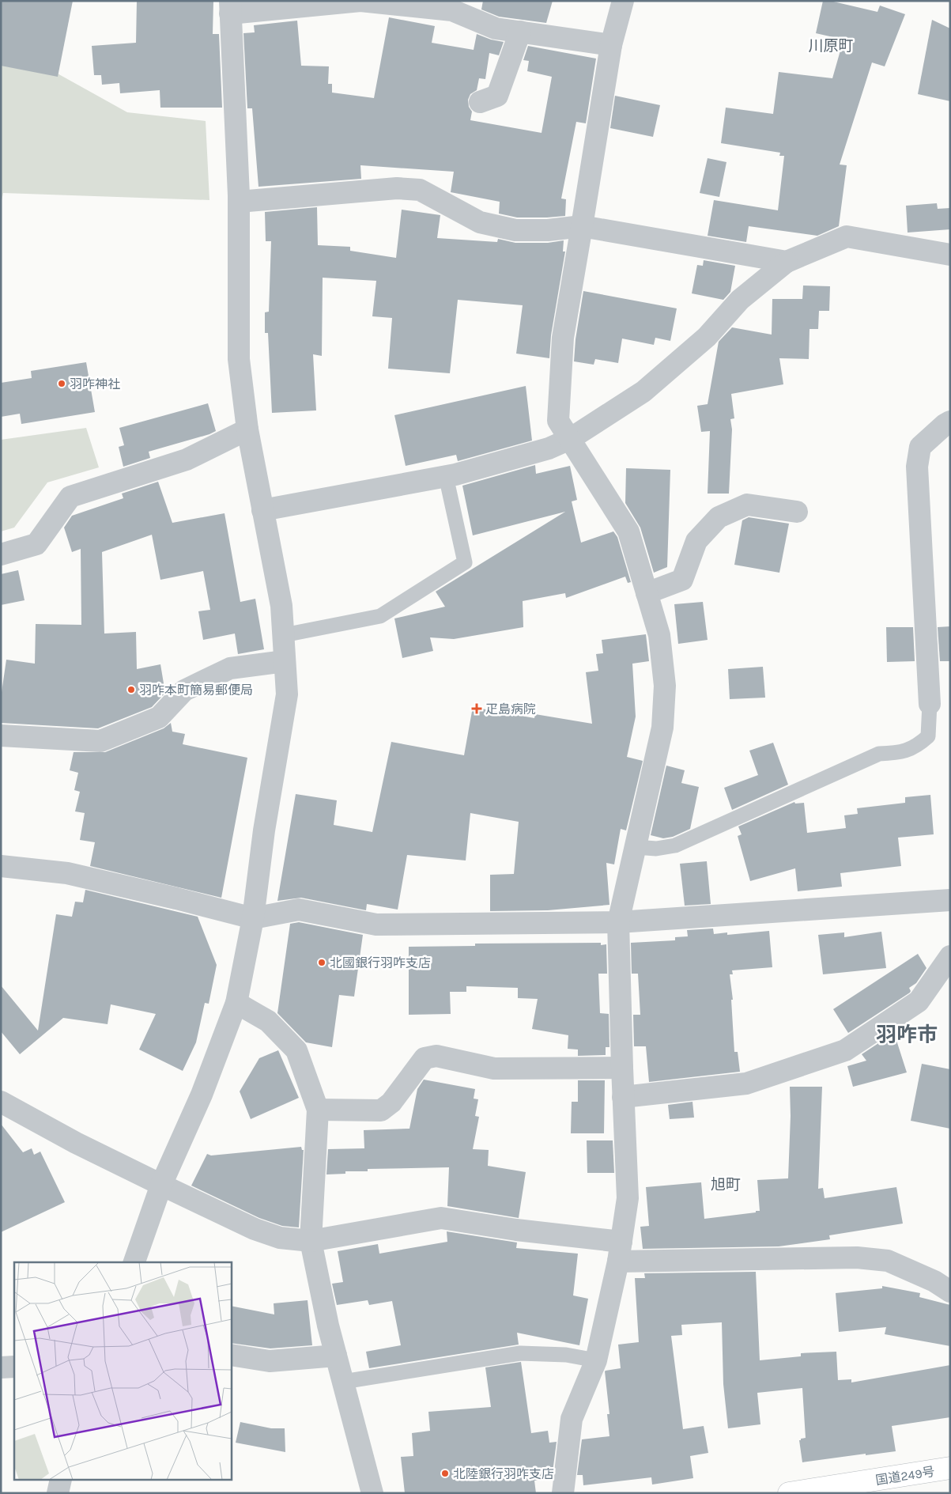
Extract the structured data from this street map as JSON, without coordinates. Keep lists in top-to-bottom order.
{
  "streets": {
    "highway": ["国道249号"]
  },
  "districts": ["川原町", "羽咋市", "旭町"],
  "places": {
    "other": [
      "羽咋神社",
      "羽咋本町簡易郵便局",
      "北國銀行羽咋支店",
      "北陸銀行羽咋支店"
    ],
    "health": ["疋島病院"]
  }
}
